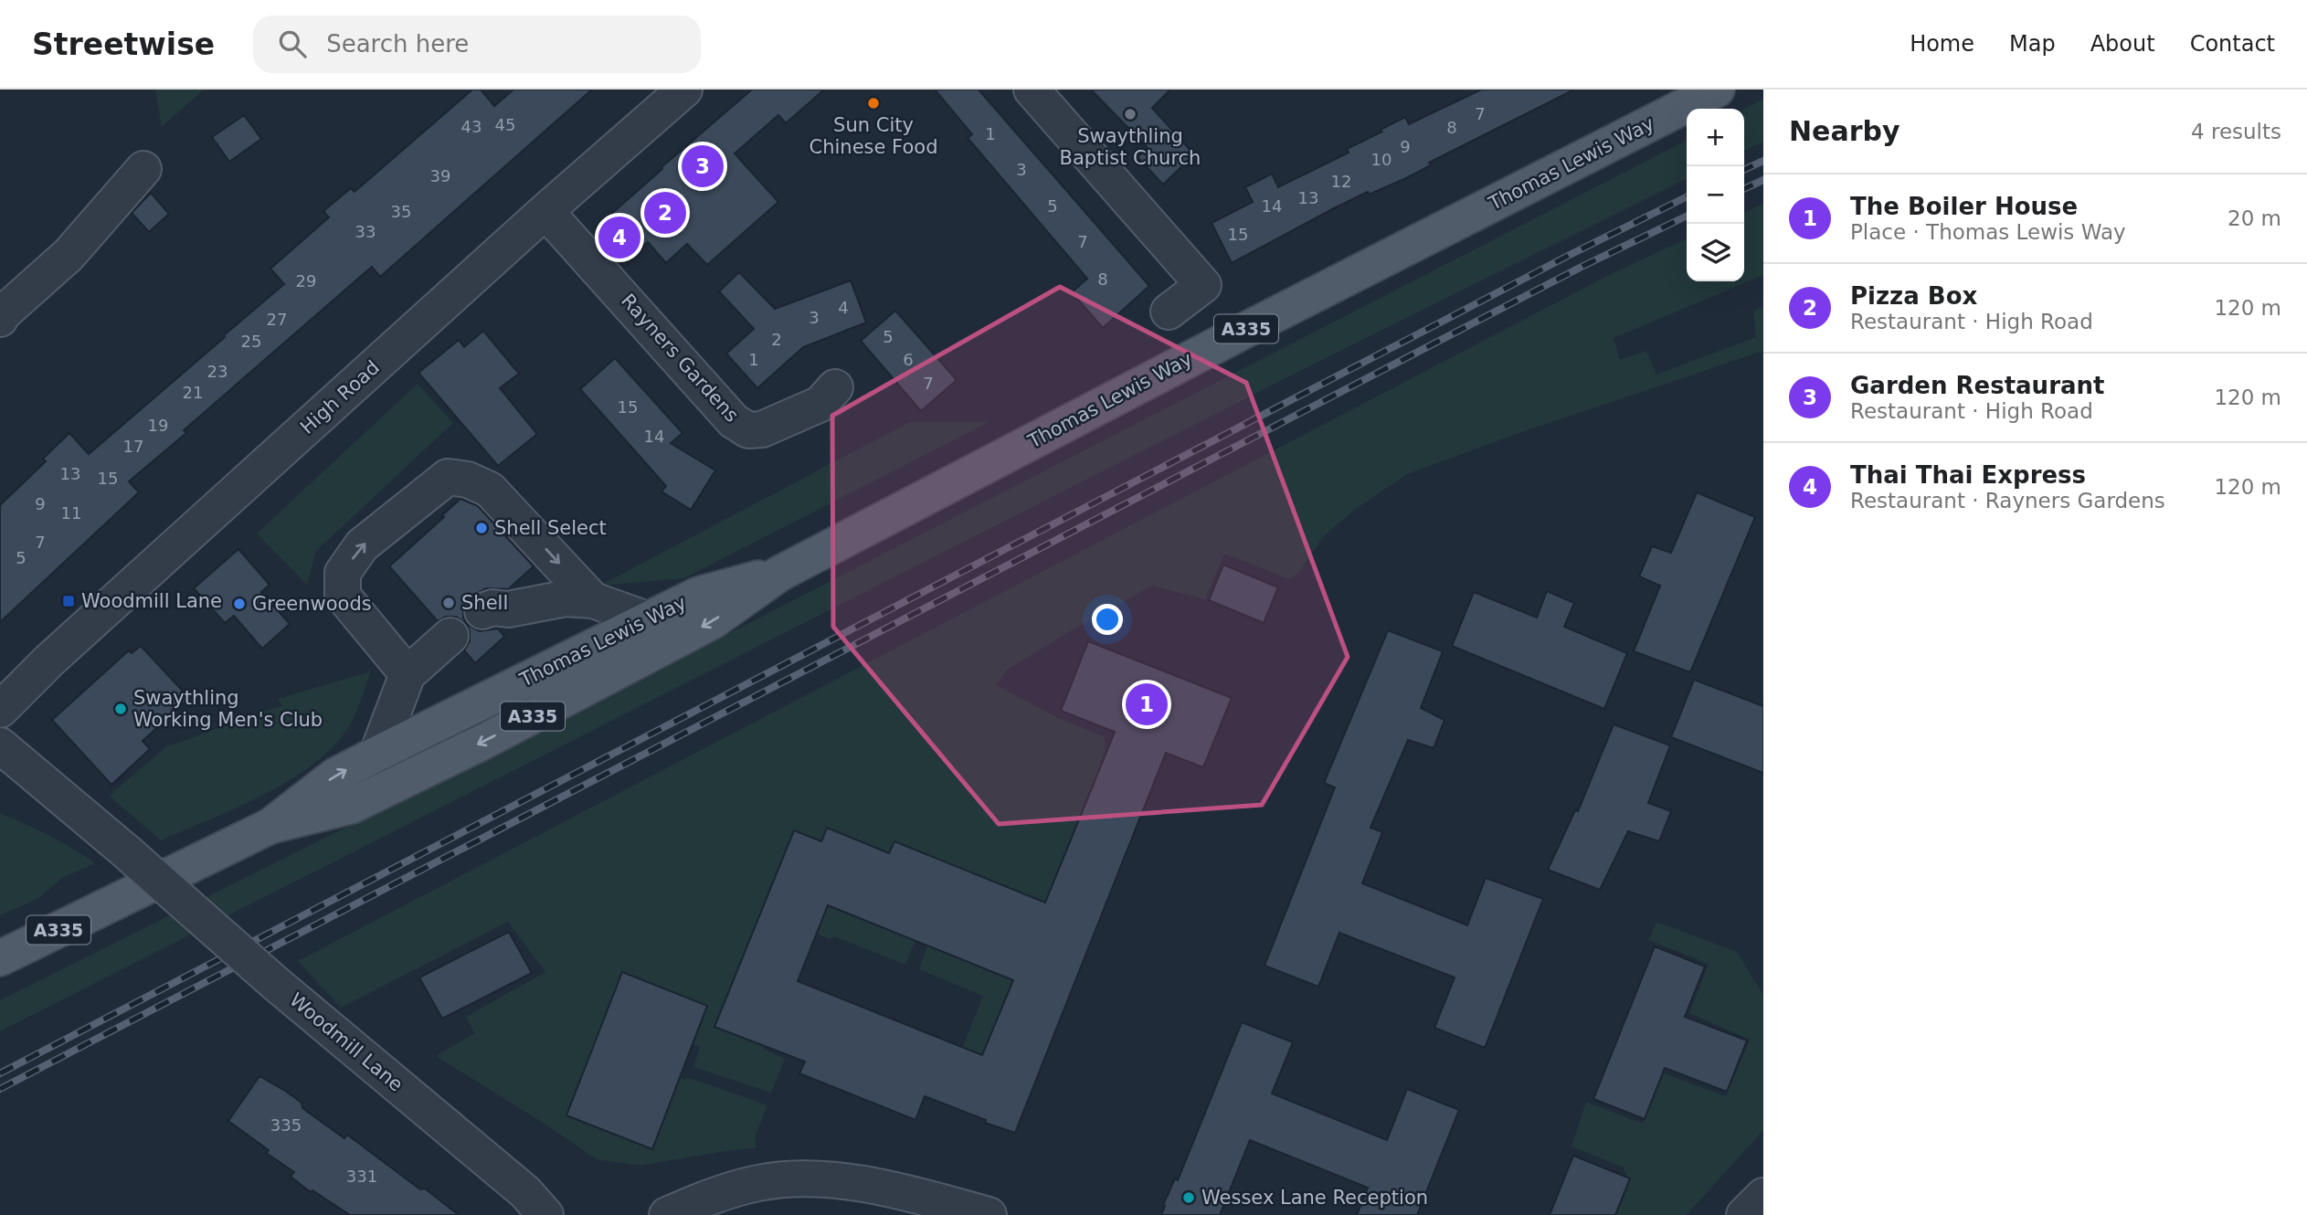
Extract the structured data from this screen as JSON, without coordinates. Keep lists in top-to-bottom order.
{
  "streets": {
    "main road": ["Thomas Lewis Way", "A335"],
    "street": ["Rayners Gardens", "High Road", "Woodmill Lane"]
  },
  "crossings": [
    ["Rayners Gardens", "High Road"]
  ],
  "places": {
    "other": [
      "Sun City Chinese Food",
      "Swaythling Baptist Church",
      "Shell Select",
      "Shell",
      "Greenwoods",
      "Swaythling Working Men's Club",
      "Wessex Lane Reception"
    ],
    "transit": ["Woodmill Lane"]
  },
  "house_numbers": [
    "7",
    "45",
    "43",
    "8",
    "1",
    "9",
    "10",
    "3",
    "39",
    "12",
    "13",
    "5",
    "14",
    "35",
    "33",
    "15",
    "7",
    "8",
    "29",
    "4",
    "3",
    "27",
    "5",
    "2",
    "25",
    "1",
    "6",
    "23",
    "7",
    "21",
    "15",
    "19",
    "14",
    "17",
    "13",
    "15",
    "9",
    "11",
    "7",
    "5",
    "335",
    "331"
  ],
  "page": {
    "header": "Streetwise",
    "search": "Search here",
    "nav": [
      "Home",
      "Map",
      "About",
      "Contact"
    ],
    "heading": ["Nearby", "4 results"],
    "map_buttons": ["+", "−"],
    "pins": [
      "3",
      "2",
      "4",
      "1"
    ],
    "list": [
      {
        "mark": "1",
        "name": "The Boiler House",
        "note": "Place · Thomas Lewis Way",
        "value": "20 m"
      },
      {
        "mark": "2",
        "name": "Pizza Box",
        "note": "Restaurant · High Road",
        "value": "120 m"
      },
      {
        "mark": "3",
        "name": "Garden Restaurant",
        "note": "Restaurant · High Road",
        "value": "120 m"
      },
      {
        "mark": "4",
        "name": "Thai Thai Express",
        "note": "Restaurant · Rayners Gardens",
        "value": "120 m"
      }
    ]
  }
}
